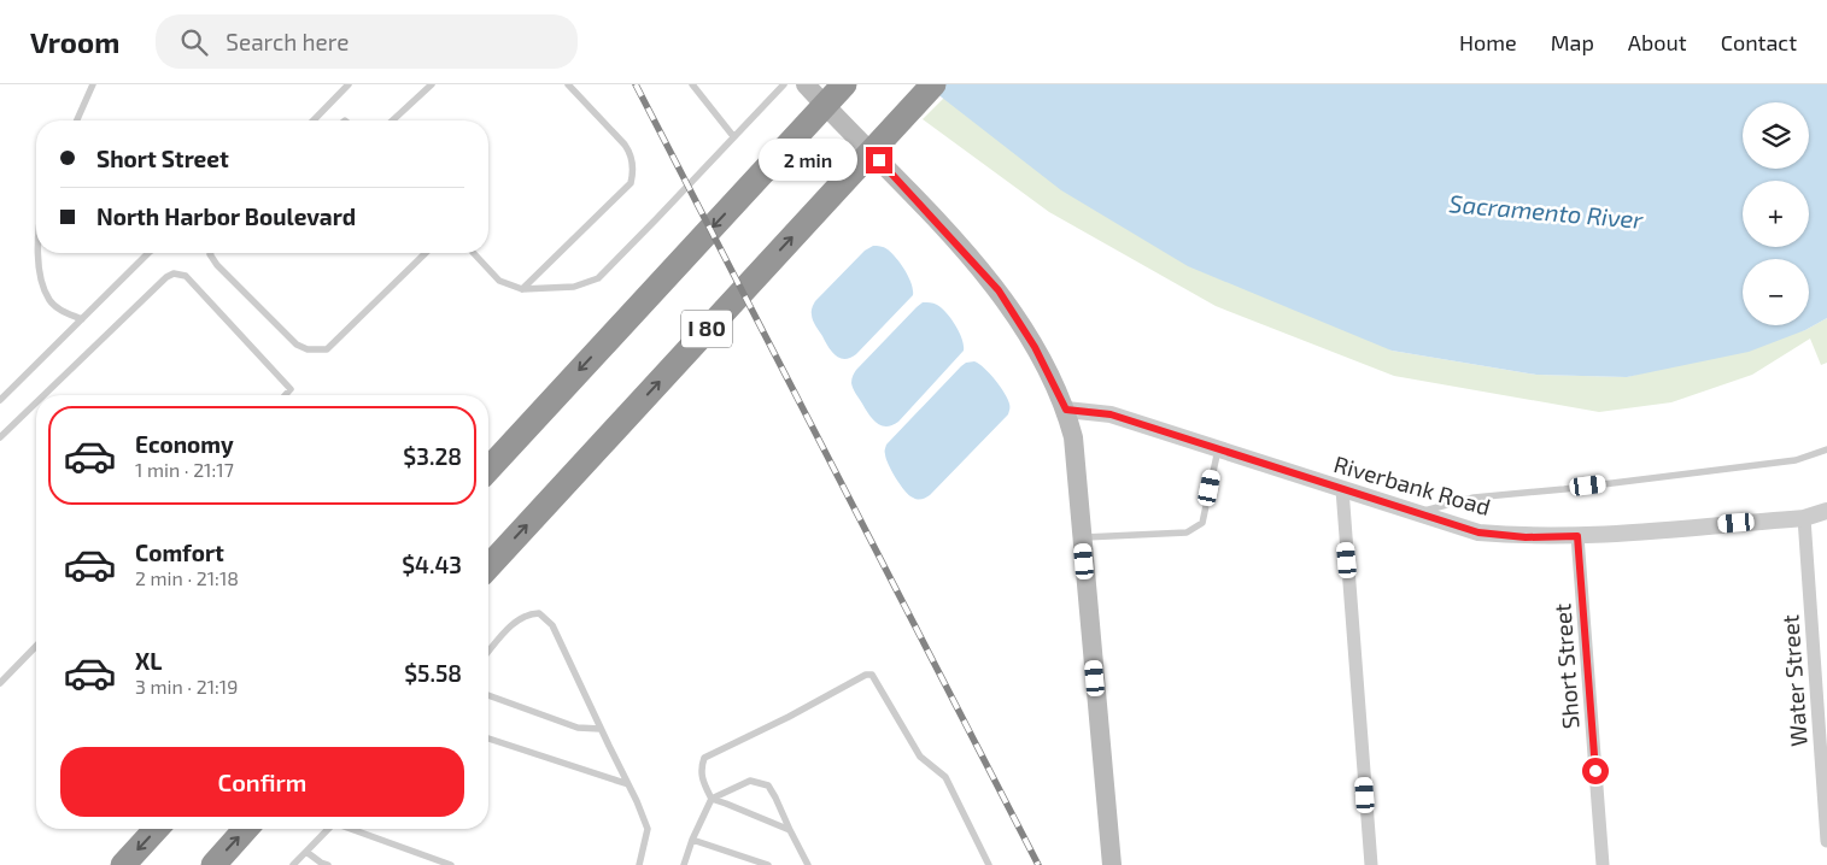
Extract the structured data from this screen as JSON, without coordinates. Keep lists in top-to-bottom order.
{
  "streets": {
    "highway": ["I 80"],
    "street": ["Riverbank Road", "Short Street", "Water Street"]
  },
  "crossings": [
    ["Riverbank Road", "Short Street"],
    ["Riverbank Road", "Water Street"]
  ],
  "water": ["Sacramento River"],
  "page": {
    "header": "Vroom",
    "search": "Search here",
    "nav": [
      "Home",
      "Map",
      "About",
      "Contact"
    ],
    "map_buttons": ["+", "−"],
    "banner": ["Short Street", "North Harbor Boulevard"],
    "bubble": "2 min",
    "list": [
      {
        "name": "Economy",
        "note": "1 min · 21:17",
        "value": "$3.28"
      },
      {
        "name": "Comfort",
        "note": "2 min · 21:18",
        "value": "$4.43"
      },
      {
        "name": "XL",
        "note": "3 min · 21:19",
        "value": "$5.58"
      }
    ],
    "buttons": "Confirm"
  }
}
